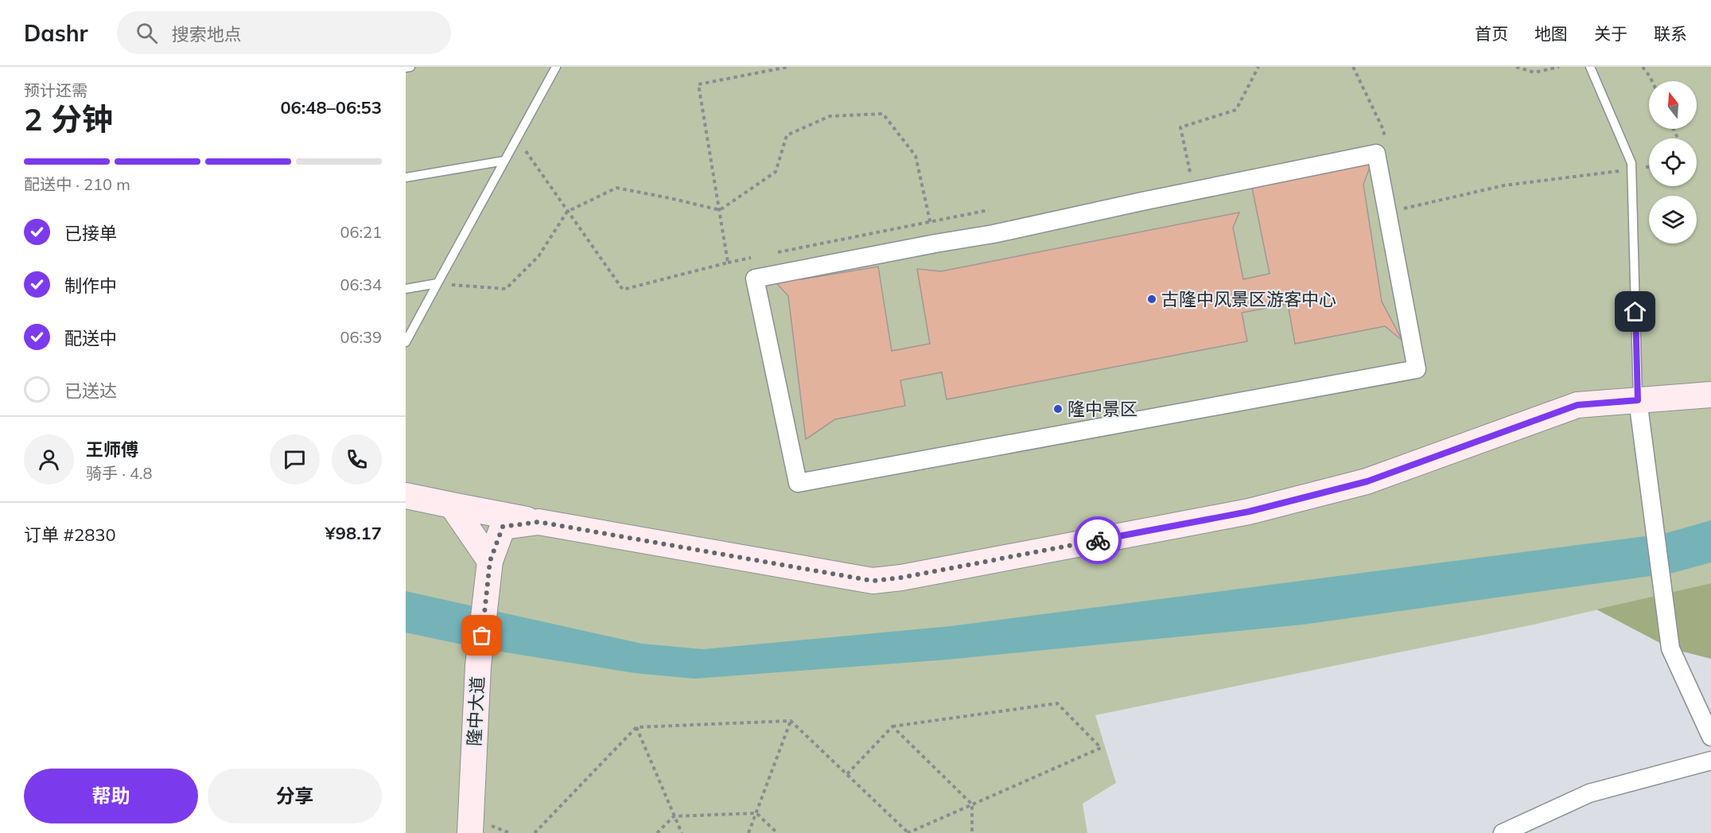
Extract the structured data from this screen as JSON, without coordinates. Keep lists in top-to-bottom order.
{
  "streets": {
    "street": ["隆中大道"]
  },
  "places": ["古隆中风景区游客中心", "隆中景区"],
  "north": "top",
  "page": {
    "header": "Dashr",
    "search": "搜索地点",
    "nav": [
      "首页",
      "地图",
      "关于",
      "联系"
    ],
    "heading": ["2 分钟", "预计还需", "06:48–06:53"],
    "panel": [
      "王师傅",
      "骑手 · 4.8",
      "订单 #2830",
      "¥98.17"
    ],
    "bar": "配送中 · 210 m",
    "list": [
      ["已接单", "06:21"],
      ["制作中", "06:34"],
      ["配送中", "06:39"],
      "已送达"
    ],
    "buttons": ["帮助", "分享"]
  }
}
